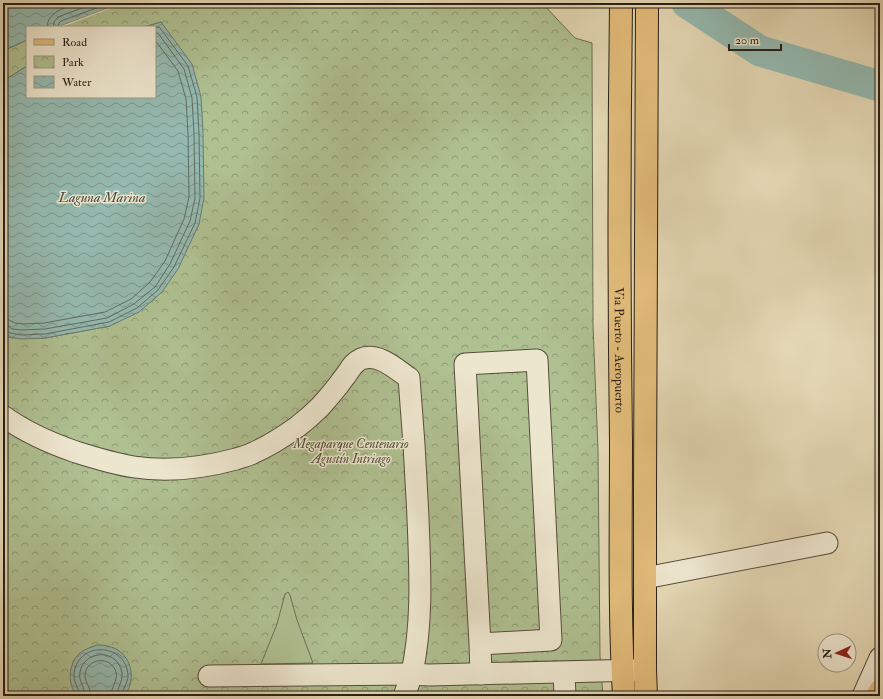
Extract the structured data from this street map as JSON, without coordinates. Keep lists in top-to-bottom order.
{
  "streets": {
    "main road": ["Via Puerto - Aeropuerto"]
  },
  "water": ["Laguna Marina"],
  "parks": ["Megaparque Centenario Agustín Intriago"],
  "legend": ["Road", "Park", "Water"],
  "scale_bar": "20 m",
  "north": "left"
}
